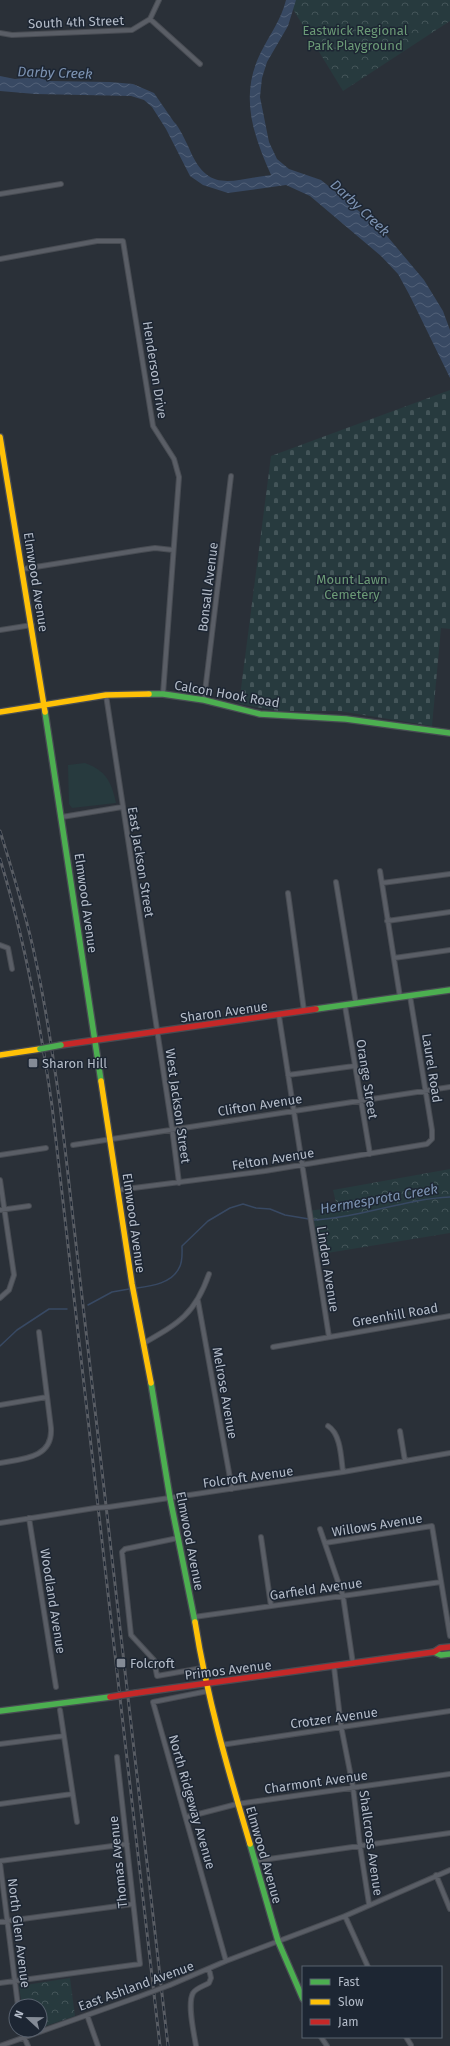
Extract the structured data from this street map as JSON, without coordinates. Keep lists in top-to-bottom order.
{
  "streets": {
    "street": [
      "South 4th Street",
      "Henderson Drive",
      "Elmwood Avenue",
      "Bonsall Avenue",
      "Calcon Hook Road",
      "East Jackson Street",
      "Sharon Avenue",
      "Laurel Road",
      "Orange Street",
      "Clifton Avenue",
      "West Jackson Street",
      "Felton Avenue",
      "Linden Avenue",
      "Greenhill Road",
      "Melrose Avenue",
      "Folcroft Avenue",
      "Willows Avenue",
      "Garfield Avenue",
      "Woodland Avenue",
      "Primos Avenue",
      "Crotzer Avenue",
      "Charmont Avenue",
      "North Ridgeway Avenue",
      "Shallcross Avenue",
      "Thomas Avenue",
      "North Glen Avenue",
      "East Ashland Avenue"
    ]
  },
  "crossings": [
    ["Henderson Drive", "Calcon Hook Road"],
    ["Elmwood Avenue", "Calcon Hook Road"],
    ["Elmwood Avenue", "Sharon Avenue"],
    ["Elmwood Avenue", "Clifton Avenue"],
    ["Elmwood Avenue", "Felton Avenue"],
    ["Elmwood Avenue", "Folcroft Avenue"],
    ["Elmwood Avenue", "Garfield Avenue"],
    ["Elmwood Avenue", "Primos Avenue"],
    ["Elmwood Avenue", "Crotzer Avenue"],
    ["Elmwood Avenue", "Charmont Avenue"],
    ["Elmwood Avenue", "North Ridgeway Avenue"],
    ["Elmwood Avenue", "East Ashland Avenue"],
    ["Bonsall Avenue", "Calcon Hook Road"],
    ["Calcon Hook Road", "East Jackson Street"],
    ["East Jackson Street", "Sharon Avenue"],
    ["East Jackson Street", "West Jackson Street"],
    ["Sharon Avenue", "Laurel Road"],
    ["Sharon Avenue", "Orange Street"],
    ["Sharon Avenue", "West Jackson Street"],
    ["Sharon Avenue", "Linden Avenue"],
    ["Laurel Road", "Clifton Avenue"],
    ["Laurel Road", "Felton Avenue"],
    ["Orange Street", "Clifton Avenue"],
    ["Orange Street", "Felton Avenue"],
    ["Clifton Avenue", "West Jackson Street"],
    ["Clifton Avenue", "Linden Avenue"],
    ["West Jackson Street", "Felton Avenue"],
    ["Felton Avenue", "Linden Avenue"],
    ["Linden Avenue", "Greenhill Road"],
    ["Melrose Avenue", "Folcroft Avenue"],
    ["Folcroft Avenue", "Woodland Avenue"],
    ["Willows Avenue", "Garfield Avenue"],
    ["Primos Avenue", "Shallcross Avenue"],
    ["Crotzer Avenue", "Shallcross Avenue"],
    ["Charmont Avenue", "North Ridgeway Avenue"],
    ["Charmont Avenue", "Shallcross Avenue"],
    ["North Ridgeway Avenue", "East Ashland Avenue"],
    ["Shallcross Avenue", "East Ashland Avenue"],
    ["Thomas Avenue", "North Glen Avenue"]
  ],
  "water": ["Darby Creek", "Hermesprota Creek"],
  "parks": ["Eastwick Regional Park Playground", "Mount Lawn Cemetery"],
  "places": {
    "transit": ["Sharon Hill", "Folcroft"]
  },
  "legend": ["Fast", "Slow", "Jam"],
  "north": "left"
}
